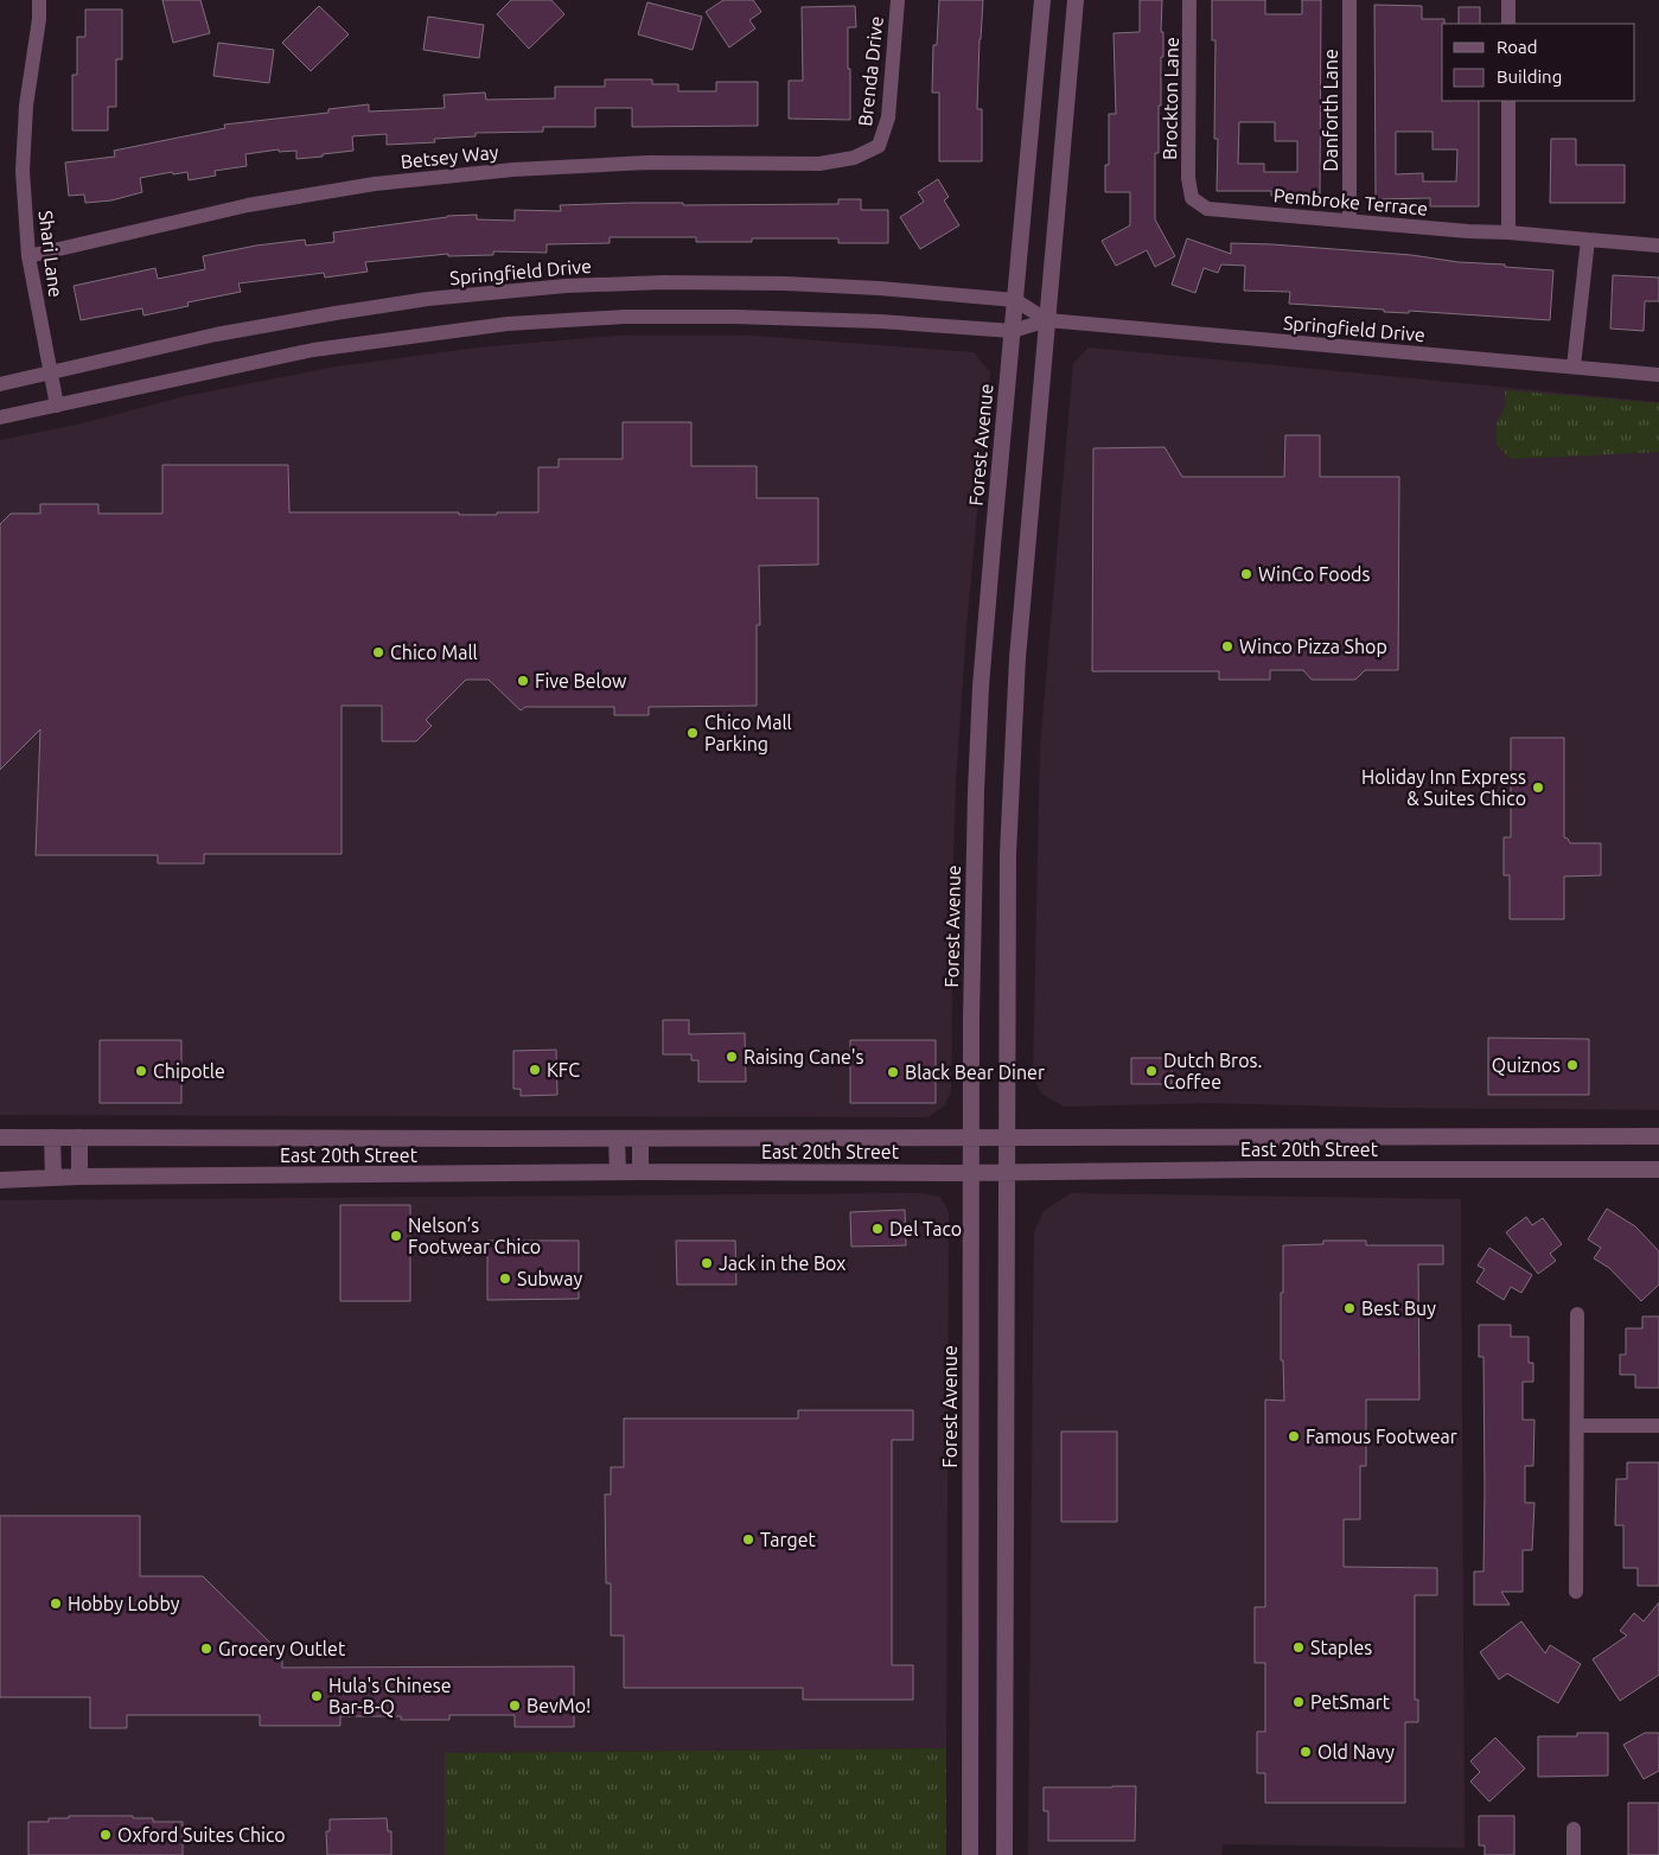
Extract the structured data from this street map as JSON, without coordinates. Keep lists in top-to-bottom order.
{
  "streets": {
    "street": [
      "Brenda Drive",
      "Brockton Lane",
      "Danforth Lane",
      "Betsey Way",
      "Pembroke Terrace",
      "Shari Lane",
      "Springfield Drive",
      "Forest Avenue",
      "East 20th Street"
    ]
  },
  "crossings": [
    ["Brenda Drive", "Betsey Way"],
    ["Brockton Lane", "Pembroke Terrace"],
    ["Danforth Lane", "Pembroke Terrace"],
    ["Betsey Way", "Shari Lane"],
    ["Shari Lane", "Springfield Drive"],
    ["Springfield Drive", "Forest Avenue"],
    ["Forest Avenue", "East 20th Street"]
  ],
  "places": [
    "WinCo Foods",
    "Winco Pizza Shop",
    "Chico Mall",
    "Five Below",
    "Chico Mall Parking",
    "Holiday Inn Express & Suites Chico",
    "Raising Cane's",
    "Quiznos",
    "KFC",
    "Chipotle",
    "Dutch Bros. Coffee",
    "Black Bear Diner",
    "Del Taco",
    "Nelson’s Footwear Chico",
    "Jack in the Box",
    "Subway",
    "Best Buy",
    "Famous Footwear",
    "Target",
    "Hobby Lobby",
    "Staples",
    "Grocery Outlet",
    "Hula's Chinese Bar-B-Q",
    "PetSmart",
    "BevMo!",
    "Old Navy",
    "Oxford Suites Chico"
  ],
  "legend": ["Road", "Building"]
}
